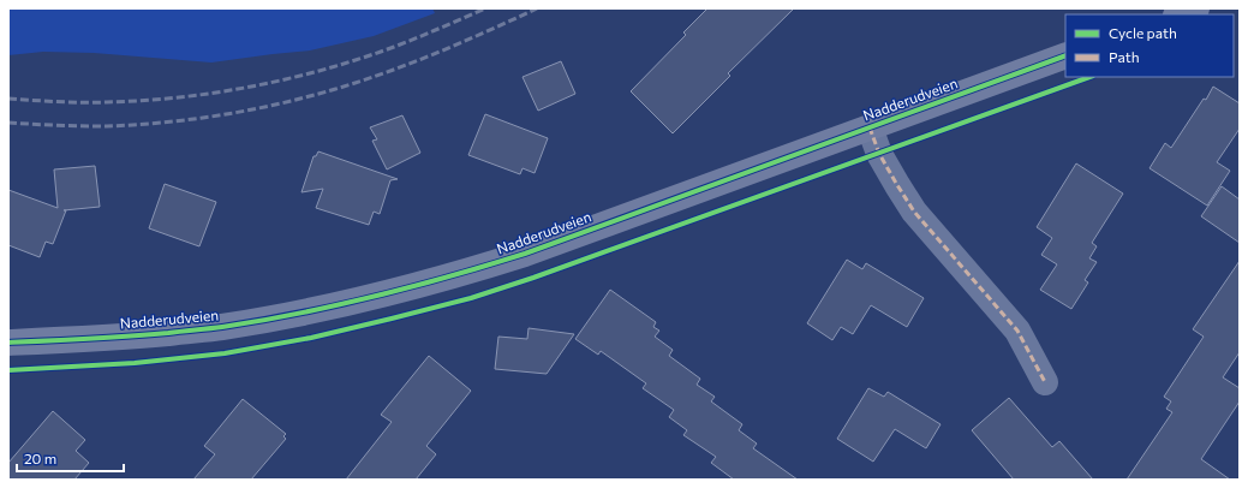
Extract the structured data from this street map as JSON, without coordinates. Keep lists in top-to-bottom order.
{
  "streets": {
    "main road": ["Nadderudveien"]
  },
  "legend": ["Cycle path", "Path"],
  "scale_bar": "20 m"
}
